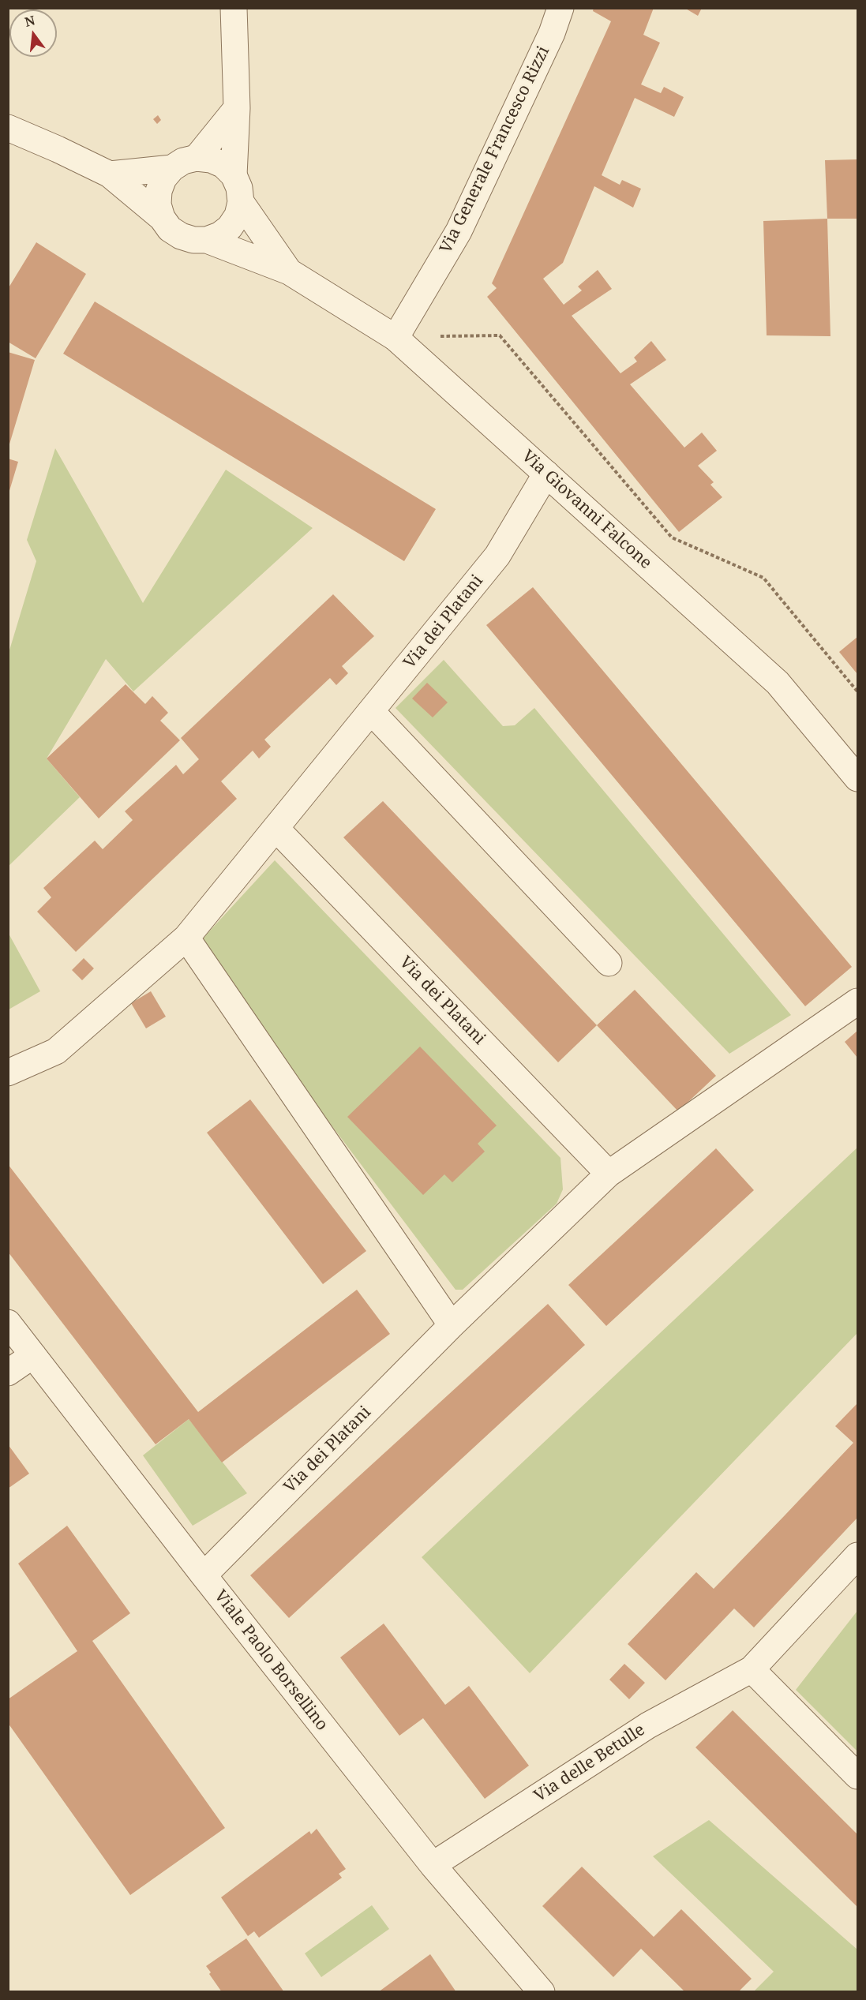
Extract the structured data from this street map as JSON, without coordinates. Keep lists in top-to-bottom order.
{
  "streets": {
    "street": [
      "Via Generale Francesco Rizzi",
      "Via Giovanni Falcone",
      "Via dei Platani",
      "Viale Paolo Borsellino",
      "Via delle Betulle"
    ]
  },
  "crossings": [
    ["Via Generale Francesco Rizzi", "Via Giovanni Falcone"],
    ["Via Giovanni Falcone", "Via dei Platani"],
    ["Via dei Platani", "Viale Paolo Borsellino"],
    ["Viale Paolo Borsellino", "Via delle Betulle"]
  ],
  "north": "top"
}
